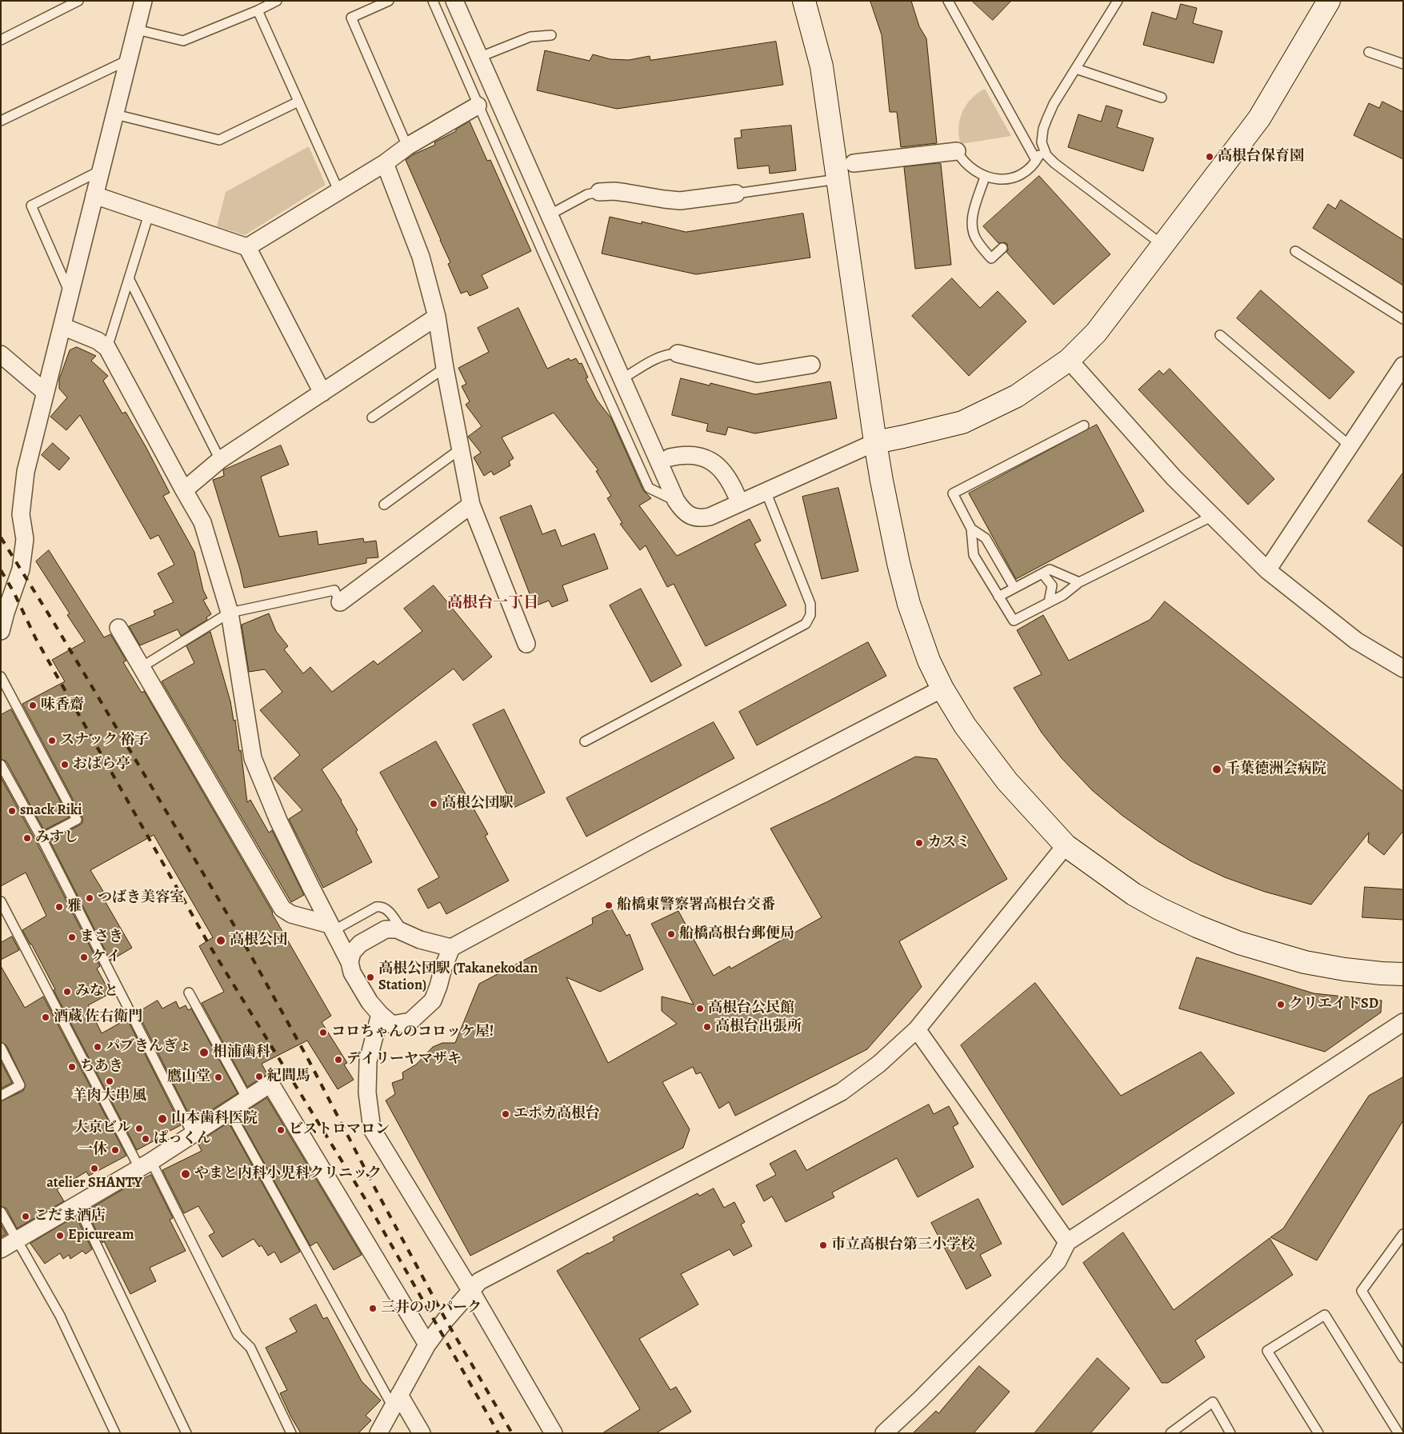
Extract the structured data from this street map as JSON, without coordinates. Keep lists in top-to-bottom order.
{
  "districts": ["高根台一丁目"],
  "places": [
    "高根台保育園",
    "味香齋",
    "スナック 裕子",
    "おばら亭",
    "千葉徳洲会病院",
    "高根公団駅",
    "snack Riki",
    "みすし",
    "カスミ",
    "つばき美容室",
    "船橋東警察署高根台交番",
    "雅",
    "船橋高根台郵便局",
    "まさき",
    "高根公団",
    "ケイ",
    "高根公団駅 (Takanekodan Station)",
    "みなと",
    "クリエイトSD",
    "高根台公民館",
    "酒蔵 佐右衛門",
    "高根台出張所",
    "コロちゃんのコロッケ屋!",
    "パブきんぎょ",
    "相浦歯科",
    "デイリーヤマザキ",
    "ちあき",
    "紀間馬",
    "鷹山堂",
    "羊肉大串 風",
    "エポカ高根台",
    "山本歯科医院",
    "大京ビル",
    "ビストロマロン",
    "ぱっくん",
    "一休",
    "atelier SHANTY",
    "やまと内科小児科クリニック",
    "こだま酒店",
    "Epicuream",
    "市立高根台第三小学校",
    "三井のリパーク"
  ]
}
